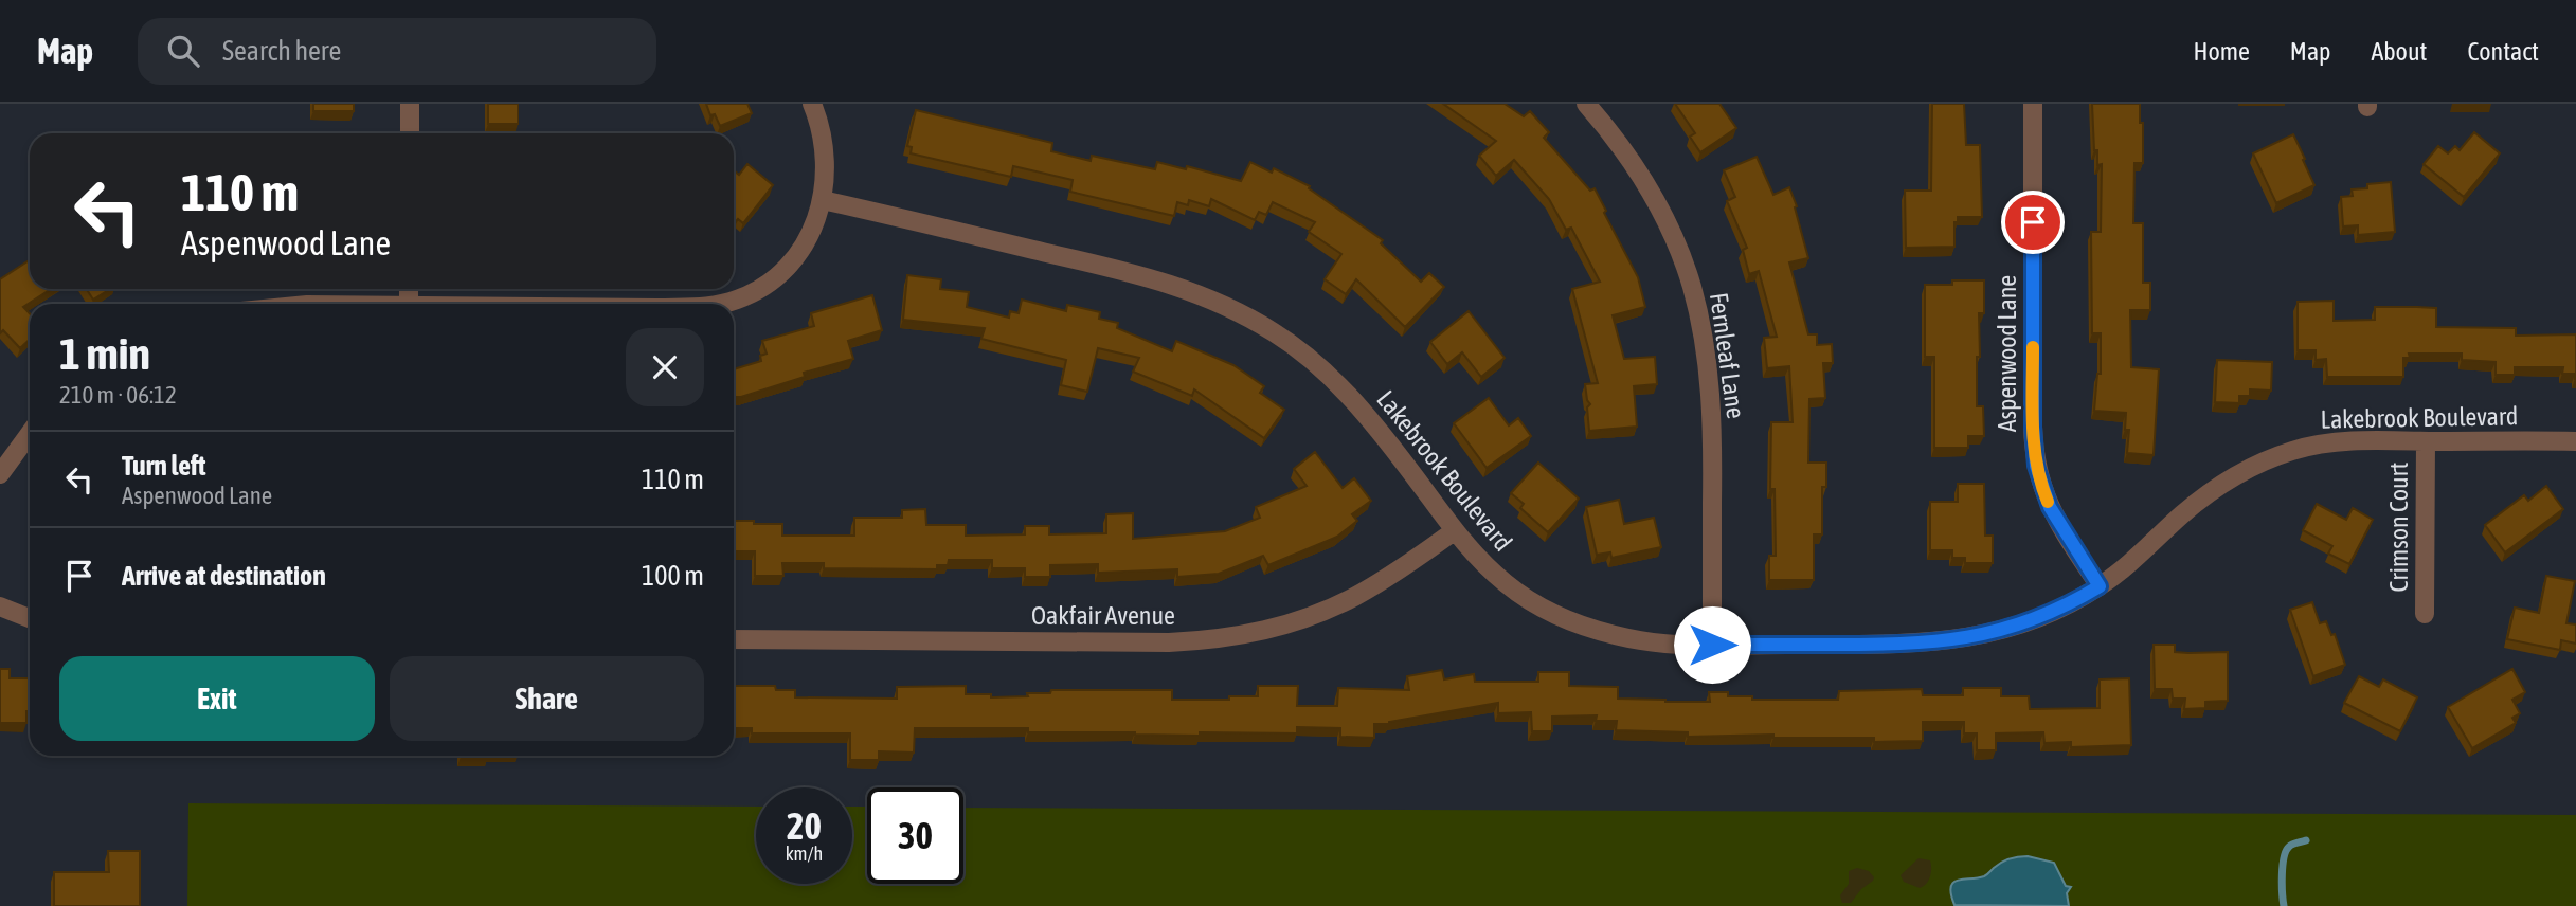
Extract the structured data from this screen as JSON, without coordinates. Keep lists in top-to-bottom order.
{
  "streets": {
    "street": [
      "Aspenwood Lane",
      "Fernleaf Lane",
      "Lakebrook Boulevard",
      "Crimson Court",
      "Oakfair Avenue"
    ]
  },
  "crossings": [
    ["Aspenwood Lane", "Lakebrook Boulevard"],
    ["Fernleaf Lane", "Lakebrook Boulevard"],
    ["Lakebrook Boulevard", "Crimson Court"],
    ["Lakebrook Boulevard", "Oakfair Avenue"]
  ],
  "page": {
    "header": "Map",
    "search": "Search here",
    "nav": [
      "Home",
      "Map",
      "About",
      "Contact"
    ],
    "turn": ["110 m", "Aspenwood Lane"],
    "heading": ["1 min", "210 m · 06:12"],
    "list": [
      {
        "name": "Turn left",
        "note": "Aspenwood Lane",
        "value": "110 m"
      },
      {
        "name": "Arrive at destination",
        "value": "100 m"
      }
    ],
    "buttons": ["Exit", "Share"],
    "speed": "20 km/h",
    "limit": "30"
  }
}
